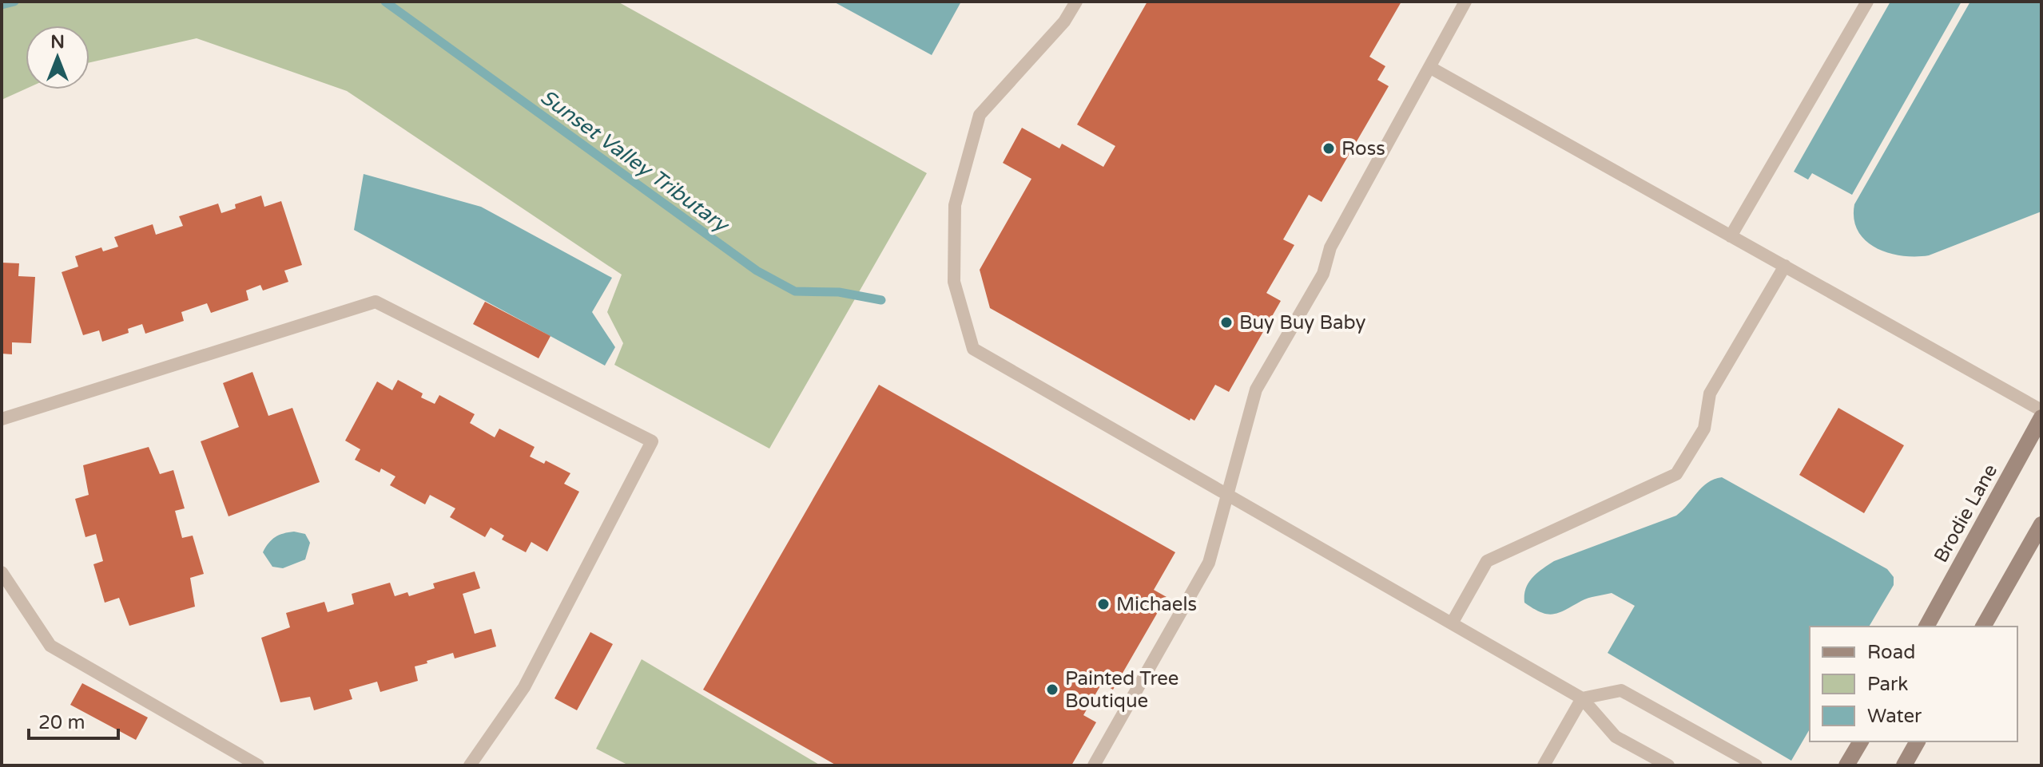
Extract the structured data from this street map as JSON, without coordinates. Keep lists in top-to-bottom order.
{
  "streets": {
    "main road": ["Brodie Lane"]
  },
  "water": ["Sunset Valley Tributary"],
  "places": [
    "Ross",
    "Buy Buy Baby",
    "Michaels",
    "Painted Tree Boutique"
  ],
  "legend": ["Road", "Park", "Water"],
  "scale_bar": "20 m",
  "north": "top"
}
